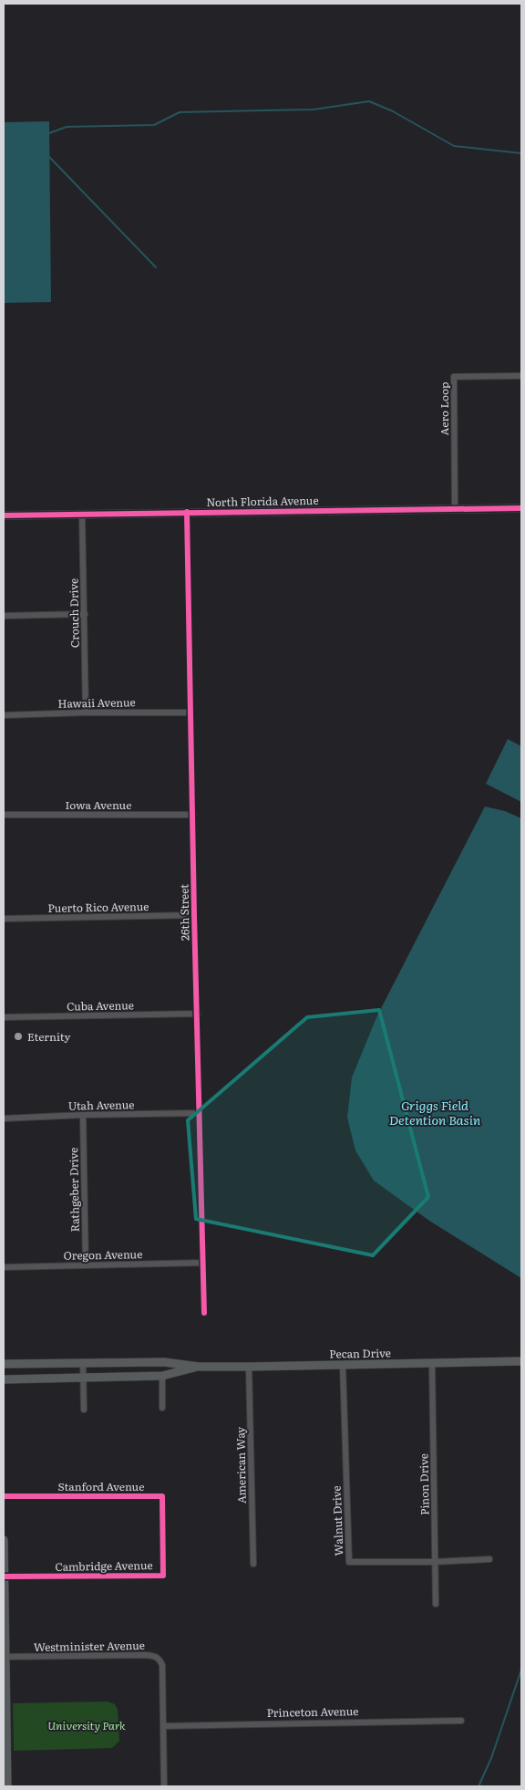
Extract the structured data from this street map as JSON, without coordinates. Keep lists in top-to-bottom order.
{
  "streets": {
    "main road": ["North Florida Avenue", "Pecan Drive"],
    "street": [
      "Aero Loop",
      "Crouch Drive",
      "Hawaii Avenue",
      "Iowa Avenue",
      "Puerto Rico Avenue",
      "26th Street",
      "Cuba Avenue",
      "Utah Avenue",
      "Rathgeber Drive",
      "Oregon Avenue",
      "American Way",
      "Pinon Drive",
      "Stanford Avenue",
      "Walnut Drive",
      "Cambridge Avenue",
      "Westminister Avenue",
      "Princeton Avenue"
    ]
  },
  "crossings": [
    ["Aero Loop", "North Florida Avenue"],
    ["North Florida Avenue", "Crouch Drive"],
    ["North Florida Avenue", "26th Street"],
    ["Crouch Drive", "Hawaii Avenue"],
    ["Hawaii Avenue", "26th Street"],
    ["Iowa Avenue", "26th Street"],
    ["Puerto Rico Avenue", "26th Street"],
    ["26th Street", "Cuba Avenue"],
    ["26th Street", "Utah Avenue"],
    ["26th Street", "Oregon Avenue"],
    ["Utah Avenue", "Rathgeber Drive"],
    ["Rathgeber Drive", "Oregon Avenue"],
    ["Pecan Drive", "American Way"],
    ["Pecan Drive", "Pinon Drive"],
    ["Pecan Drive", "Walnut Drive"],
    ["Pinon Drive", "Walnut Drive"],
    ["Stanford Avenue", "Cambridge Avenue"],
    ["Westminister Avenue", "Princeton Avenue"]
  ],
  "water": ["Griggs Field Detention Basin"],
  "parks": ["University Park"],
  "places": ["Eternity"]
}
